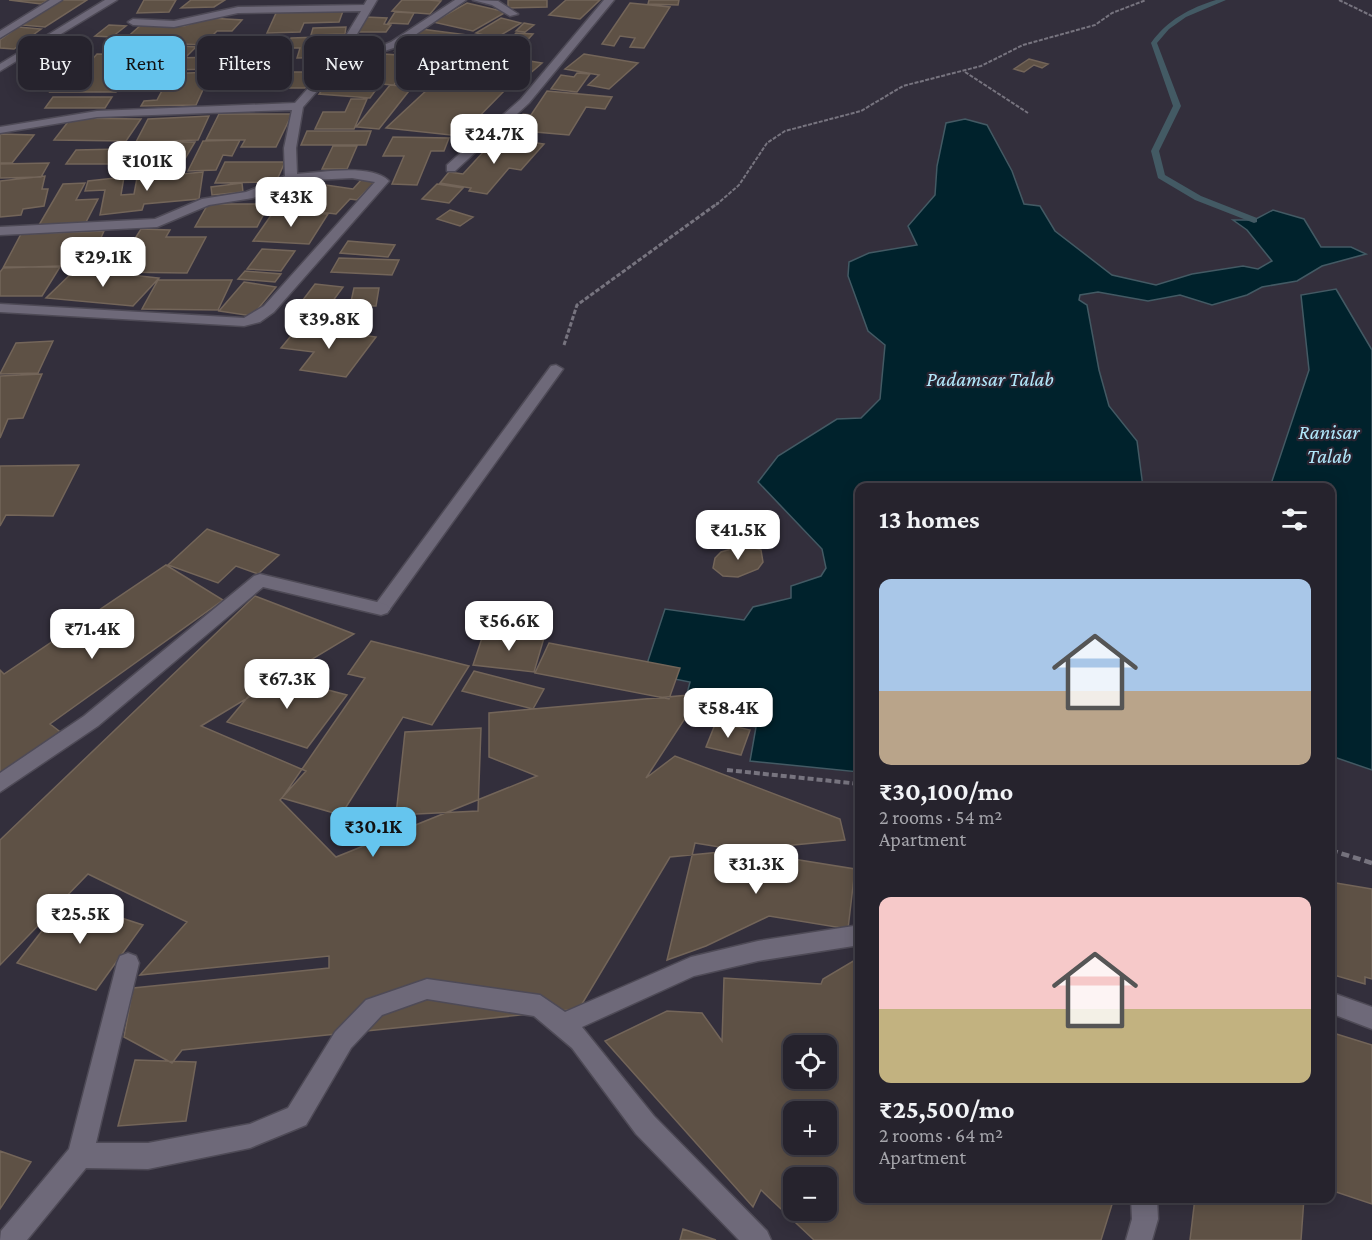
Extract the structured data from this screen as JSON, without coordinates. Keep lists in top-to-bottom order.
{
  "water": ["Padamsar Talab", "Ranisar Talab"],
  "page": {
    "chip": [
      "Buy",
      "Rent",
      "Filters",
      "New",
      "Apartment"
    ],
    "price": [
      "₹24.7K",
      "₹101K",
      "₹43K",
      "₹29.1K",
      "₹39.8K",
      "₹41.5K",
      "₹56.6K",
      "₹71.4K",
      "₹67.3K",
      "₹58.4K",
      "₹30.1K",
      "₹31.3K",
      "₹25.5K"
    ],
    "heading": "13 homes",
    "list": [
      {
        "name": "₹30,100/mo",
        "note": "2 rooms · 54 m² · Apartment"
      },
      {
        "name": "₹25,500/mo",
        "note": "2 rooms · 64 m² · Apartment"
      }
    ],
    "map_buttons": ["+", "−"]
  }
}
